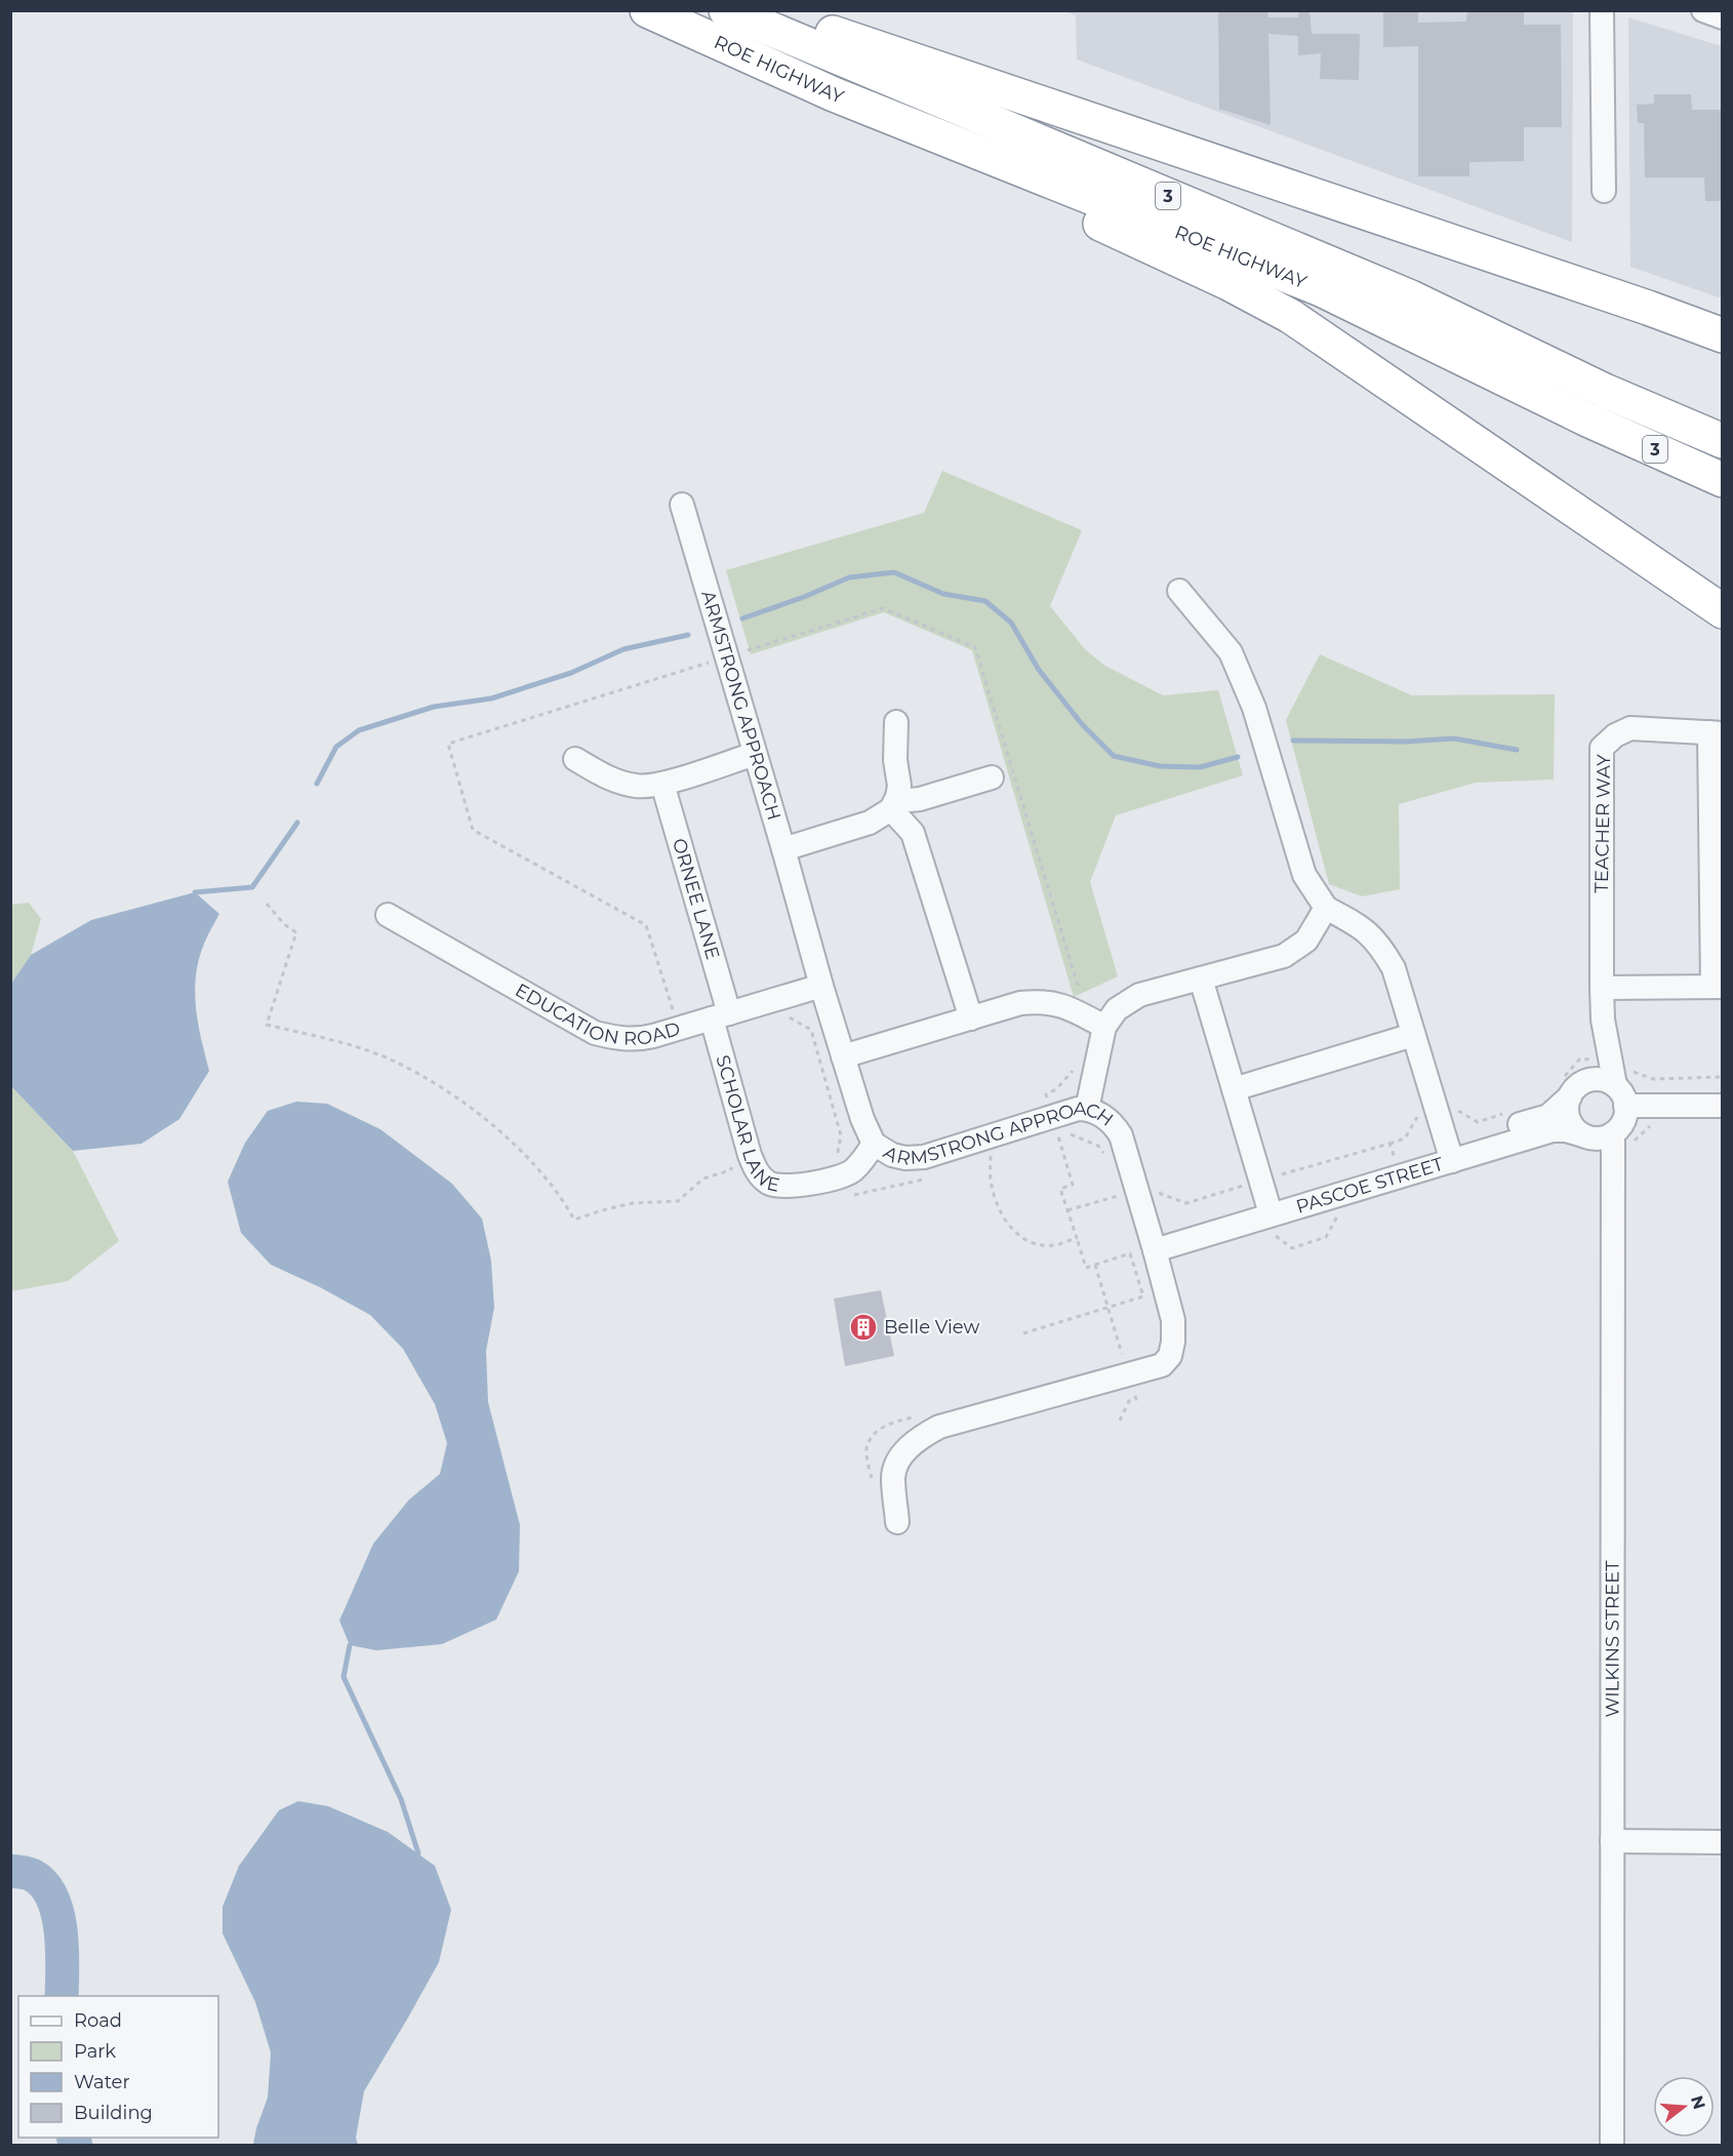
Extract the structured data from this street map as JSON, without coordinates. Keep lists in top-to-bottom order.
{
  "streets": {
    "highway": ["ROE HIGHWAY", "3"],
    "street": [
      "ARMSTRONG APPROACH",
      "TEACHER WAY",
      "ORNEE LANE",
      "EDUCATION ROAD",
      "SCHOLAR LANE",
      "PASCOE STREET",
      "WILKINS STREET"
    ]
  },
  "crossings": [
    ["ARMSTRONG APPROACH", "EDUCATION ROAD"],
    ["ARMSTRONG APPROACH", "SCHOLAR LANE"],
    ["ARMSTRONG APPROACH", "PASCOE STREET"],
    ["TEACHER WAY", "PASCOE STREET"],
    ["TEACHER WAY", "WILKINS STREET"],
    ["ORNEE LANE", "EDUCATION ROAD"],
    ["ORNEE LANE", "SCHOLAR LANE"],
    ["EDUCATION ROAD", "SCHOLAR LANE"],
    ["PASCOE STREET", "WILKINS STREET"]
  ],
  "places": {
    "building": ["Belle View"]
  },
  "legend": [
    "Road",
    "Park",
    "Water",
    "Building"
  ],
  "north": "right"
}
